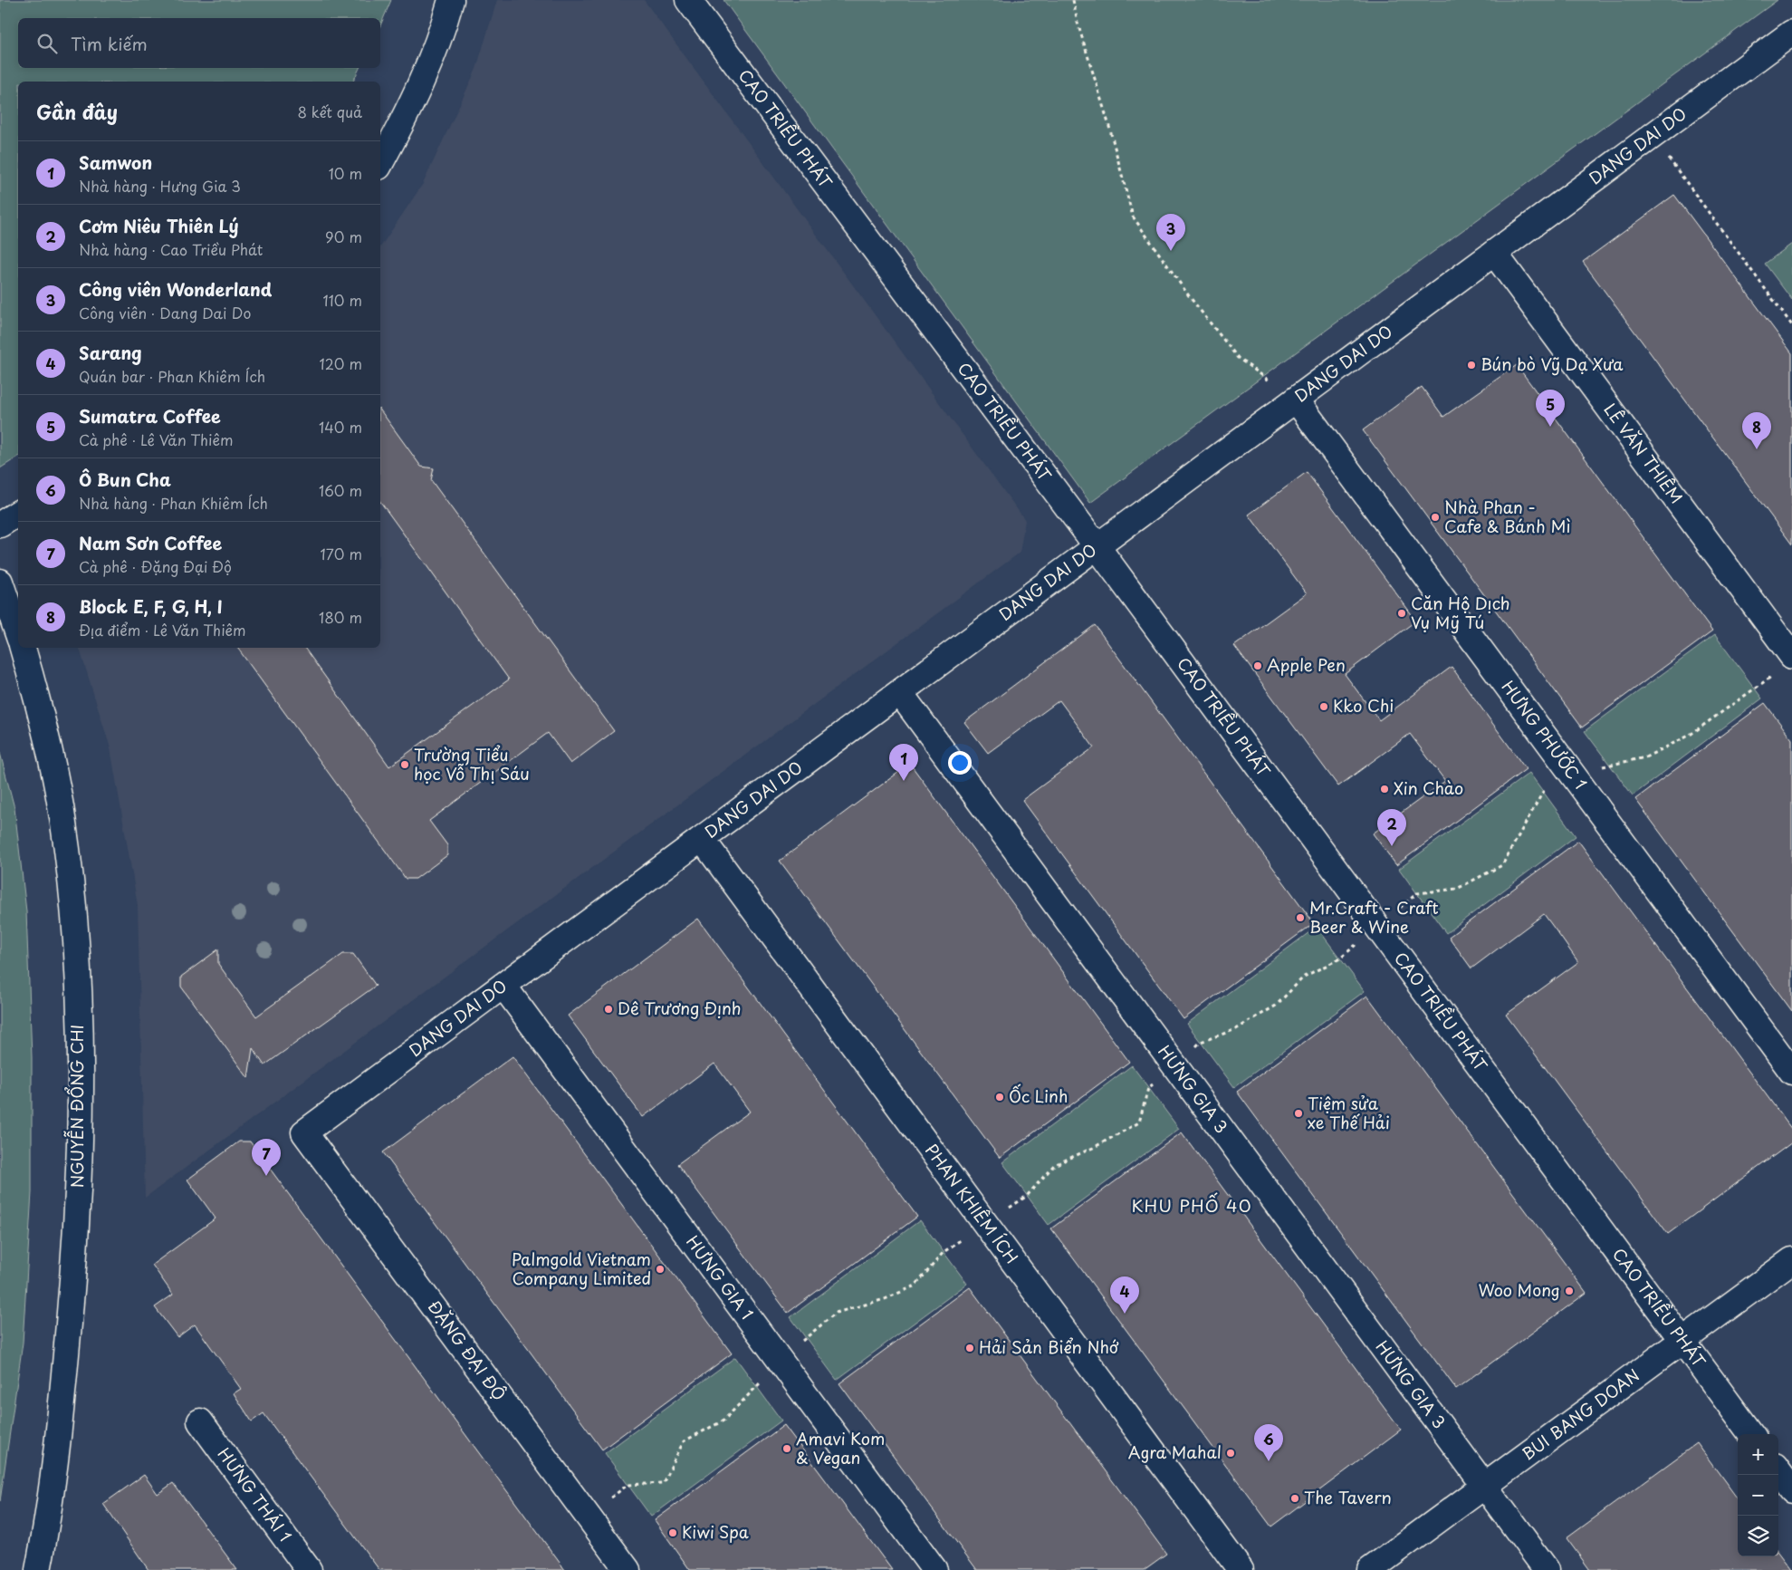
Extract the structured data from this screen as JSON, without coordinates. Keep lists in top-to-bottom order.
{
  "streets": {
    "street": [
      "CAO TRIỀU PHÁT",
      "DANG DAI DO",
      "LÊ VĂN THIÊM",
      "HƯNG PHƯỚC 1",
      "HƯNG GIA 3",
      "NGUYỄN ĐỔNG CHI",
      "PHAN KHIÊM ÍCH",
      "HƯNG GIA 1",
      "BUI BANG DOAN",
      "HƯNG THÁI 1"
    ]
  },
  "crossings": [
    ["CAO TRIỀU PHÁT", "DANG DAI DO"],
    ["CAO TRIỀU PHÁT", "BUI BANG DOAN"],
    ["DANG DAI DO", "LÊ VĂN THIÊM"],
    ["DANG DAI DO", "HƯNG PHƯỚC 1"],
    ["DANG DAI DO", "HƯNG GIA 3"],
    ["DANG DAI DO", "PHAN KHIÊM ÍCH"],
    ["DANG DAI DO", "HƯNG GIA 1"],
    ["HƯNG GIA 3", "BUI BANG DOAN"]
  ],
  "districts": ["KHU PHỐ 40"],
  "places": [
    "Bún bò Vỹ Dạ Xưa",
    "Nhà Phan - Cafe & Bánh Mì",
    "Căn Hộ Dịch Vụ Mỹ Tú",
    "Apple Pen",
    "Kko Chi",
    "Trường Tiểu học Vỗ Thị Sáu",
    "Xin Chào",
    "Mr.Craft - Craft Beer & Wine",
    "Dê Trương Định",
    "Ốc Linh",
    "Tiệm sửa xe Thế Hải",
    "Palmgold Vietnam Company Limited",
    "Woo Mong",
    "Hải Sản Biển Nhớ",
    "Amavi Kom & Vegan",
    "Agra Mahal",
    "The Tavern",
    "Kiwi Spa"
  ],
  "page": {
    "search": "Tìm kiếm",
    "heading": ["Gần đây", "8 kết quả"],
    "list": [
      {
        "mark": "1",
        "name": "Samwon",
        "note": "Nhà hàng · Hưng Gia 3",
        "value": "10 m"
      },
      {
        "mark": "2",
        "name": "Cơm Niêu Thiên Lý",
        "note": "Nhà hàng · Cao Triều Phát",
        "value": "90 m"
      },
      {
        "mark": "3",
        "name": "Công viên Wonderland",
        "note": "Công viên · Dang Dai Do",
        "value": "110 m"
      },
      {
        "mark": "4",
        "name": "Sarang",
        "note": "Quán bar · Phan Khiêm Ích",
        "value": "120 m"
      },
      {
        "mark": "5",
        "name": "Sumatra Coffee",
        "note": "Cà phê · Lê Văn Thiêm",
        "value": "140 m"
      },
      {
        "mark": "6",
        "name": "Ô Bun Cha",
        "note": "Nhà hàng · Phan Khiêm Ích",
        "value": "160 m"
      },
      {
        "mark": "7",
        "name": "Nam Sơn Coffee",
        "note": "Cà phê · Đặng Đại Độ",
        "value": "170 m"
      },
      {
        "mark": "8",
        "name": "Block E, F, G, H, I",
        "note": "Địa điểm · Lê Văn Thiêm",
        "value": "180 m"
      }
    ],
    "pins": [
      "3",
      "5",
      "8",
      "1",
      "2",
      "7",
      "4",
      "6"
    ],
    "map_buttons": ["+", "−"]
  }
}
